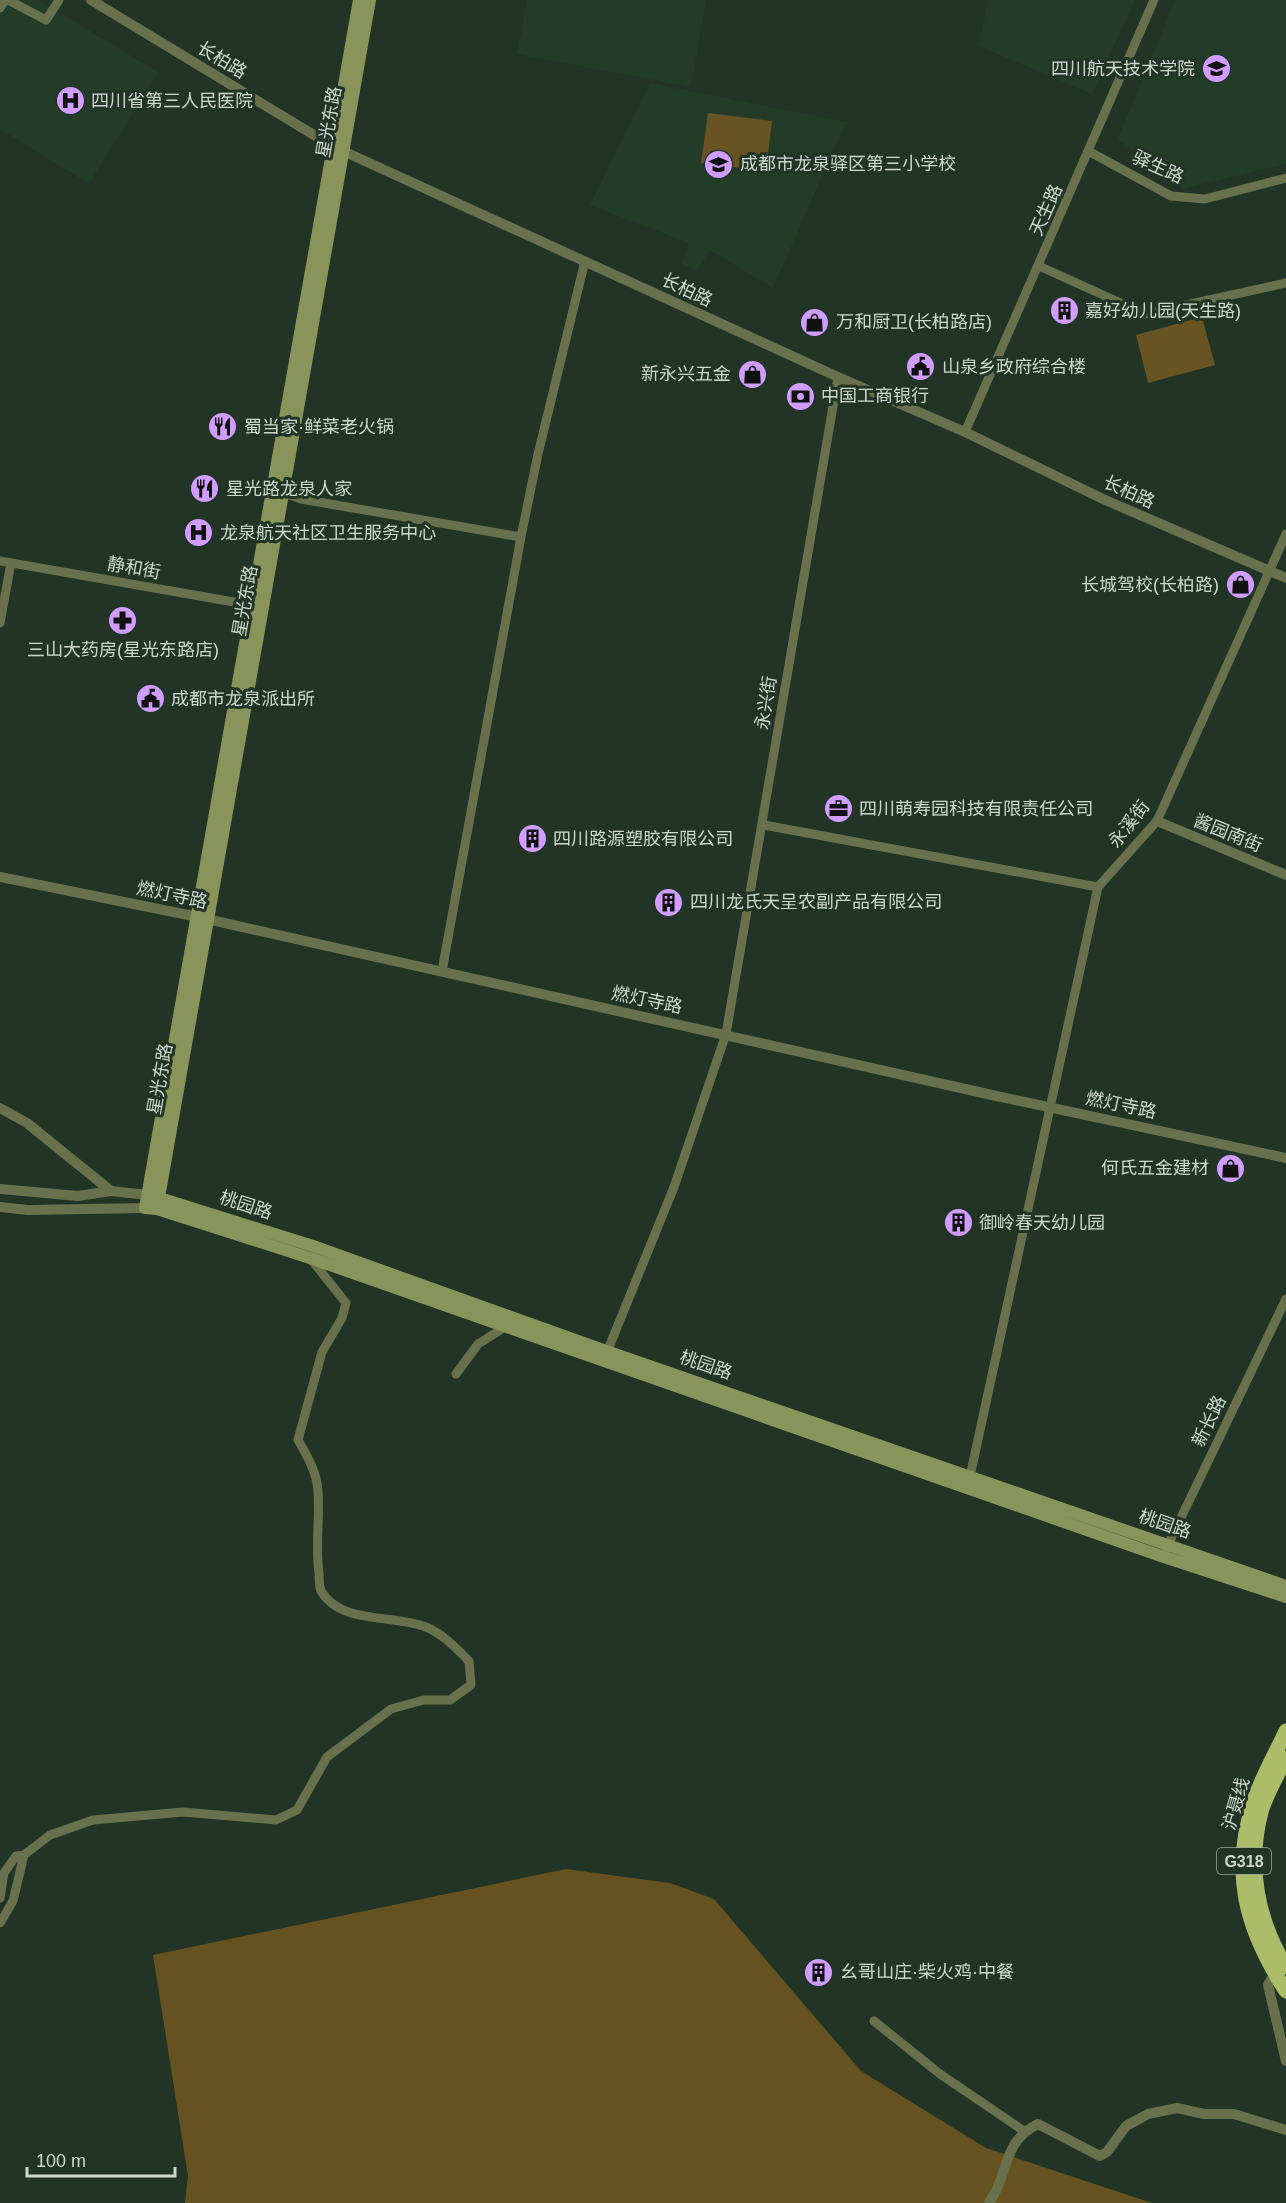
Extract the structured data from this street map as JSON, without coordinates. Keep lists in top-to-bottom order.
{
  "streets": {
    "highway": ["沪聂线", "G318"],
    "main road": ["星光东路", "桃园路"],
    "street": [
      "长柏路",
      "驿生路",
      "天生路",
      "静和街",
      "永兴街",
      "永溪街",
      "酱园南街",
      "燃灯寺路",
      "新长路"
    ]
  },
  "crossings": [
    ["长柏路", "星光东路"],
    ["长柏路", "天生路"],
    ["长柏路", "永兴街"],
    ["长柏路", "永溪街"],
    ["星光东路", "静和街"],
    ["星光东路", "燃灯寺路"],
    ["星光东路", "桃园路"],
    ["驿生路", "天生路"],
    ["永兴街", "燃灯寺路"],
    ["永兴街", "桃园路"],
    ["永溪街", "酱园南街"],
    ["永溪街", "燃灯寺路"],
    ["永溪街", "桃园路"],
    ["桃园路", "新长路"],
    ["沪聂线", "G318"]
  ],
  "places": {
    "school or university": ["四川航天技术学院", "成都市龙泉驿区第三小学校"],
    "hospital": ["四川省第三人民医院", "龙泉航天社区卫生服务中心"],
    "building": [
      "嘉好幼儿园(天生路)",
      "四川路源塑胶有限公司",
      "四川龙氏天呈农副产品有限公司",
      "御岭春天幼儿园",
      "幺哥山庄·柴火鸡·中餐"
    ],
    "shop": [
      "万和厨卫(长柏路店)",
      "新永兴五金",
      "长城驾校(长柏路)",
      "何氏五金建材"
    ],
    "public building": ["山泉乡政府综合楼", "成都市龙泉派出所"],
    "bank": ["中国工商银行"],
    "restaurant": ["蜀当家·鲜菜老火锅", "星光路龙泉人家"],
    "pharmacy": ["三山大药房(星光东路店)"],
    "office": ["四川萌寿园科技有限责任公司"]
  },
  "scale_bar": "100 m"
}
